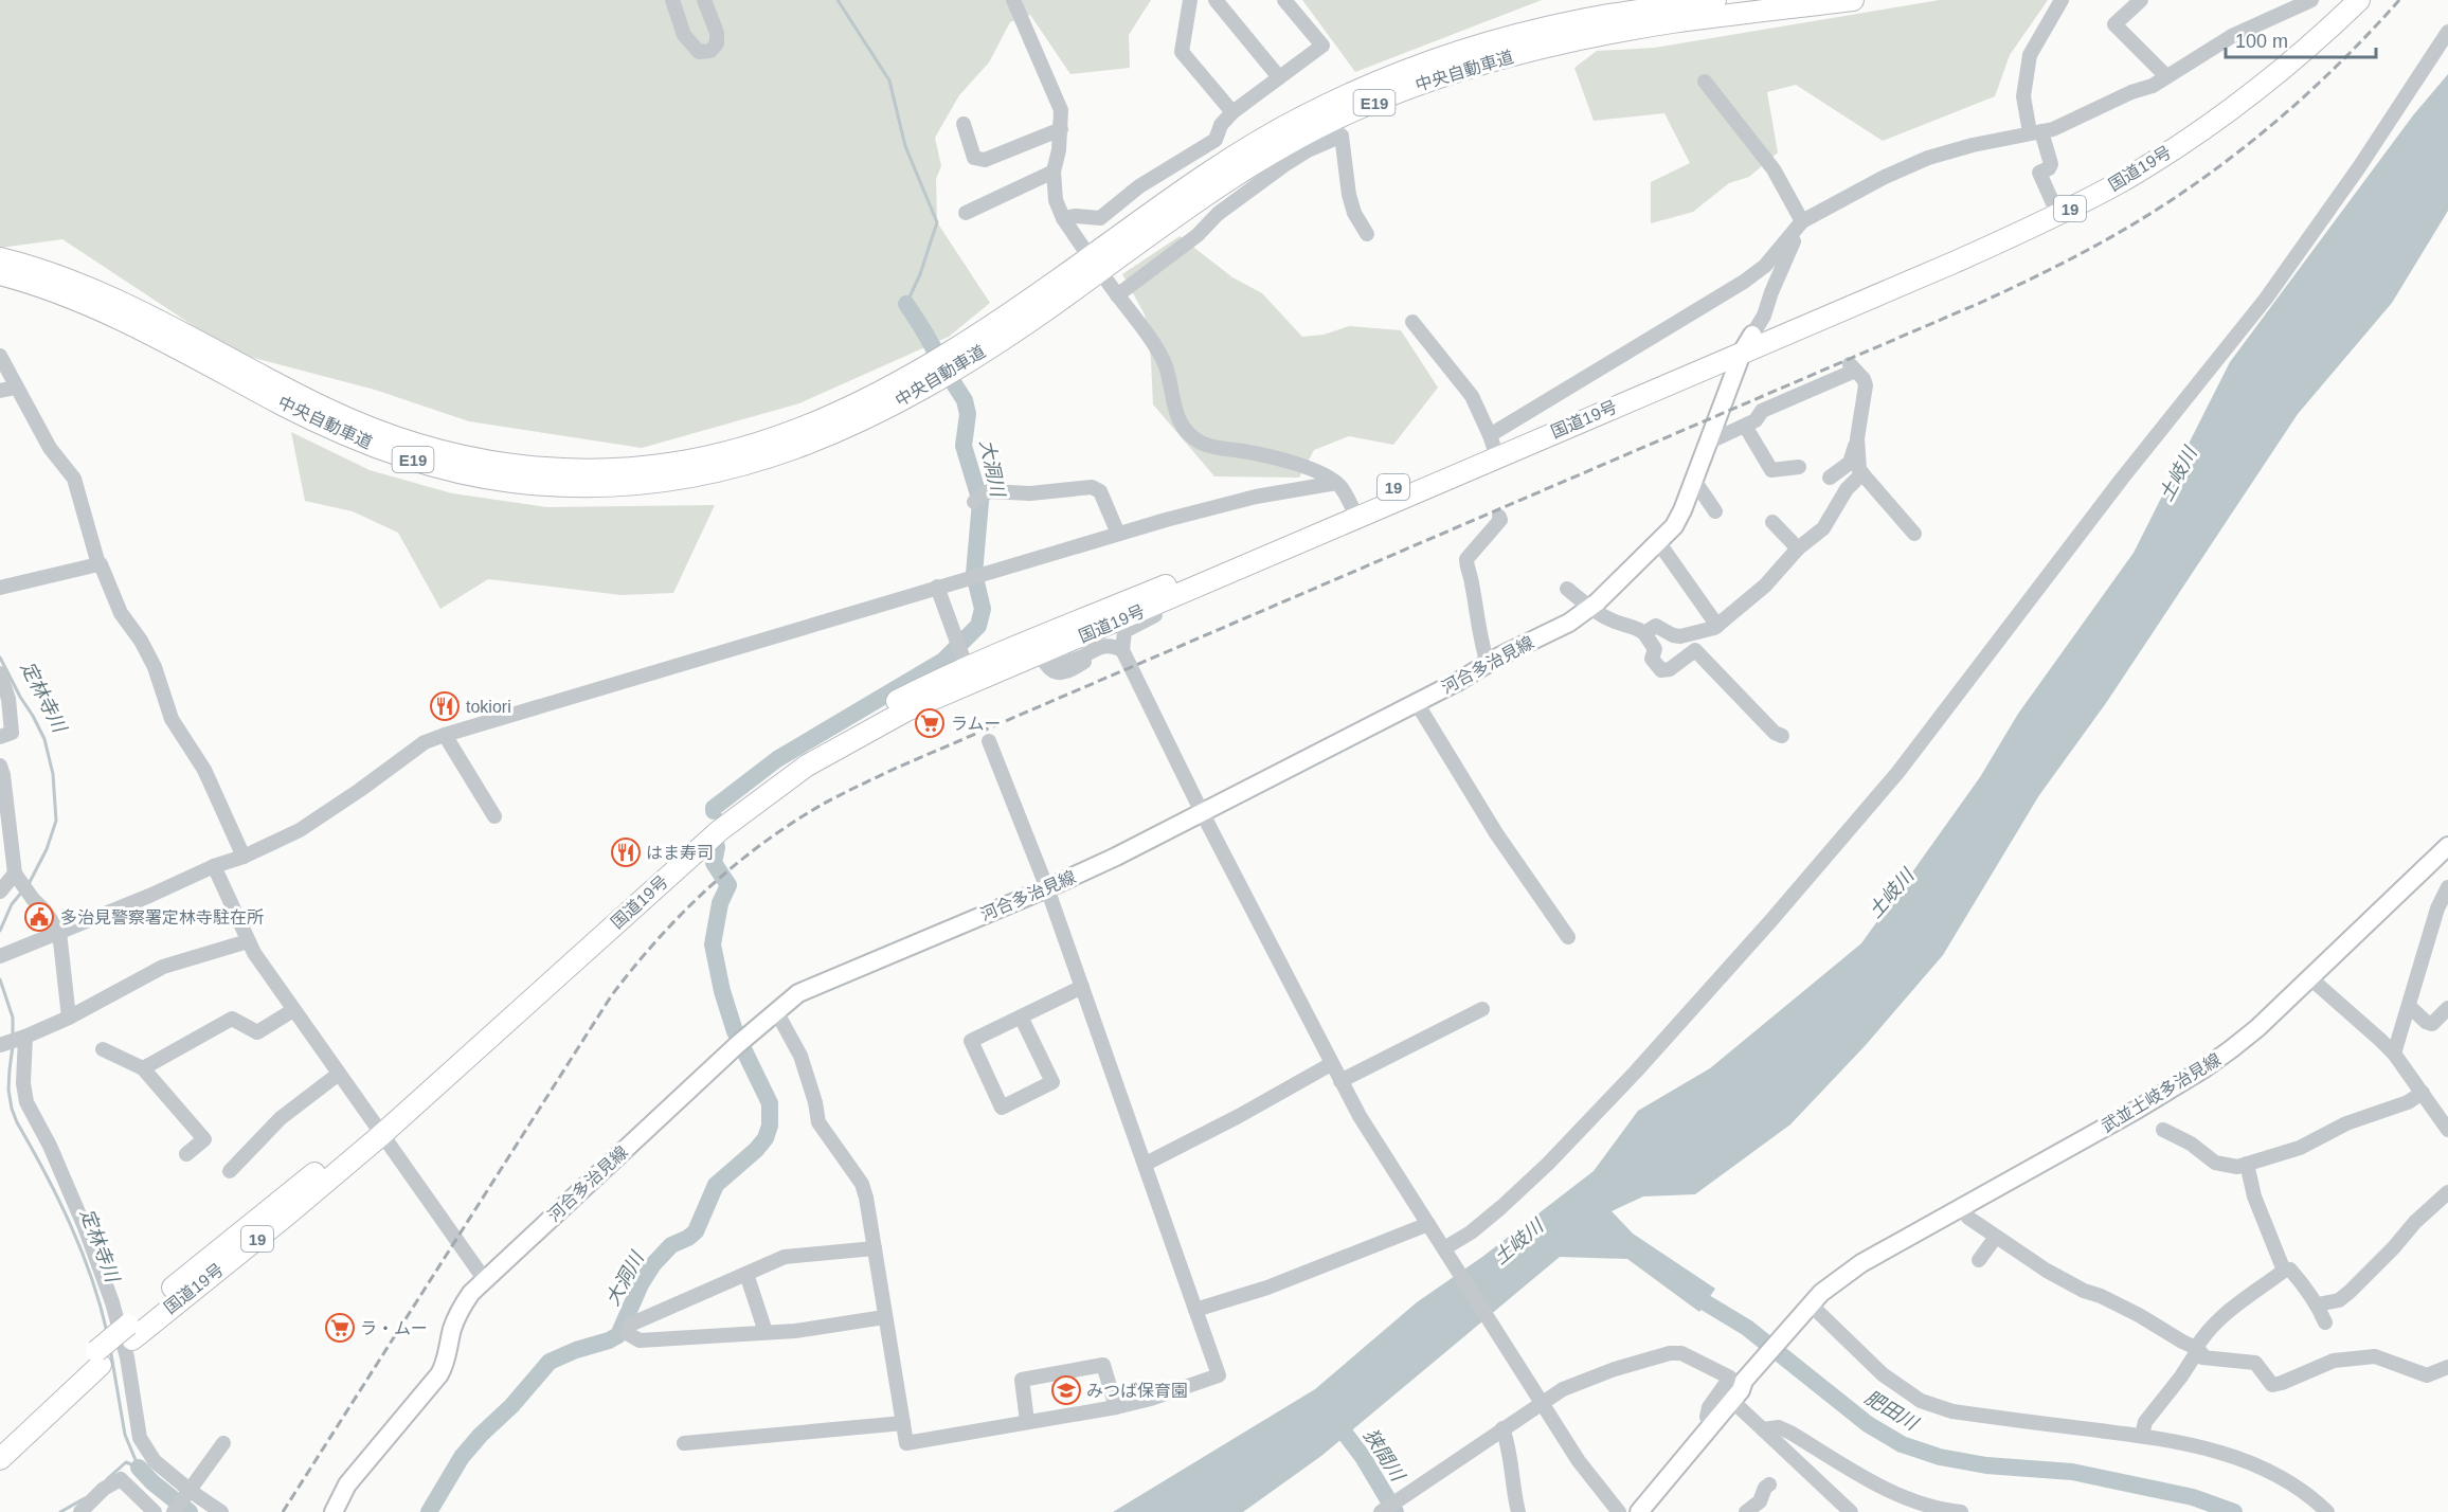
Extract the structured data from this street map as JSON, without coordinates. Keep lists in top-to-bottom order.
{
  "streets": {
    "highway": [
      "中央自動車道",
      "E19",
      "国道19号",
      "19"
    ],
    "main road": ["河合多治見線", "武並土岐多治見線"]
  },
  "crossings": [
    ["国道19号", "河合多治見線"]
  ],
  "water": [
    "大洞川",
    "土岐川",
    "定林寺川",
    "肥田川",
    "狭間川"
  ],
  "places": {
    "restaurant": ["tokiori", "はま寿司"],
    "supermarket": ["ラムー", "ラ・ムー"],
    "public building": ["多治見警察署定林寺駐在所"],
    "school or university": ["みつば保育園"]
  },
  "scale_bar": "100 m"
}
